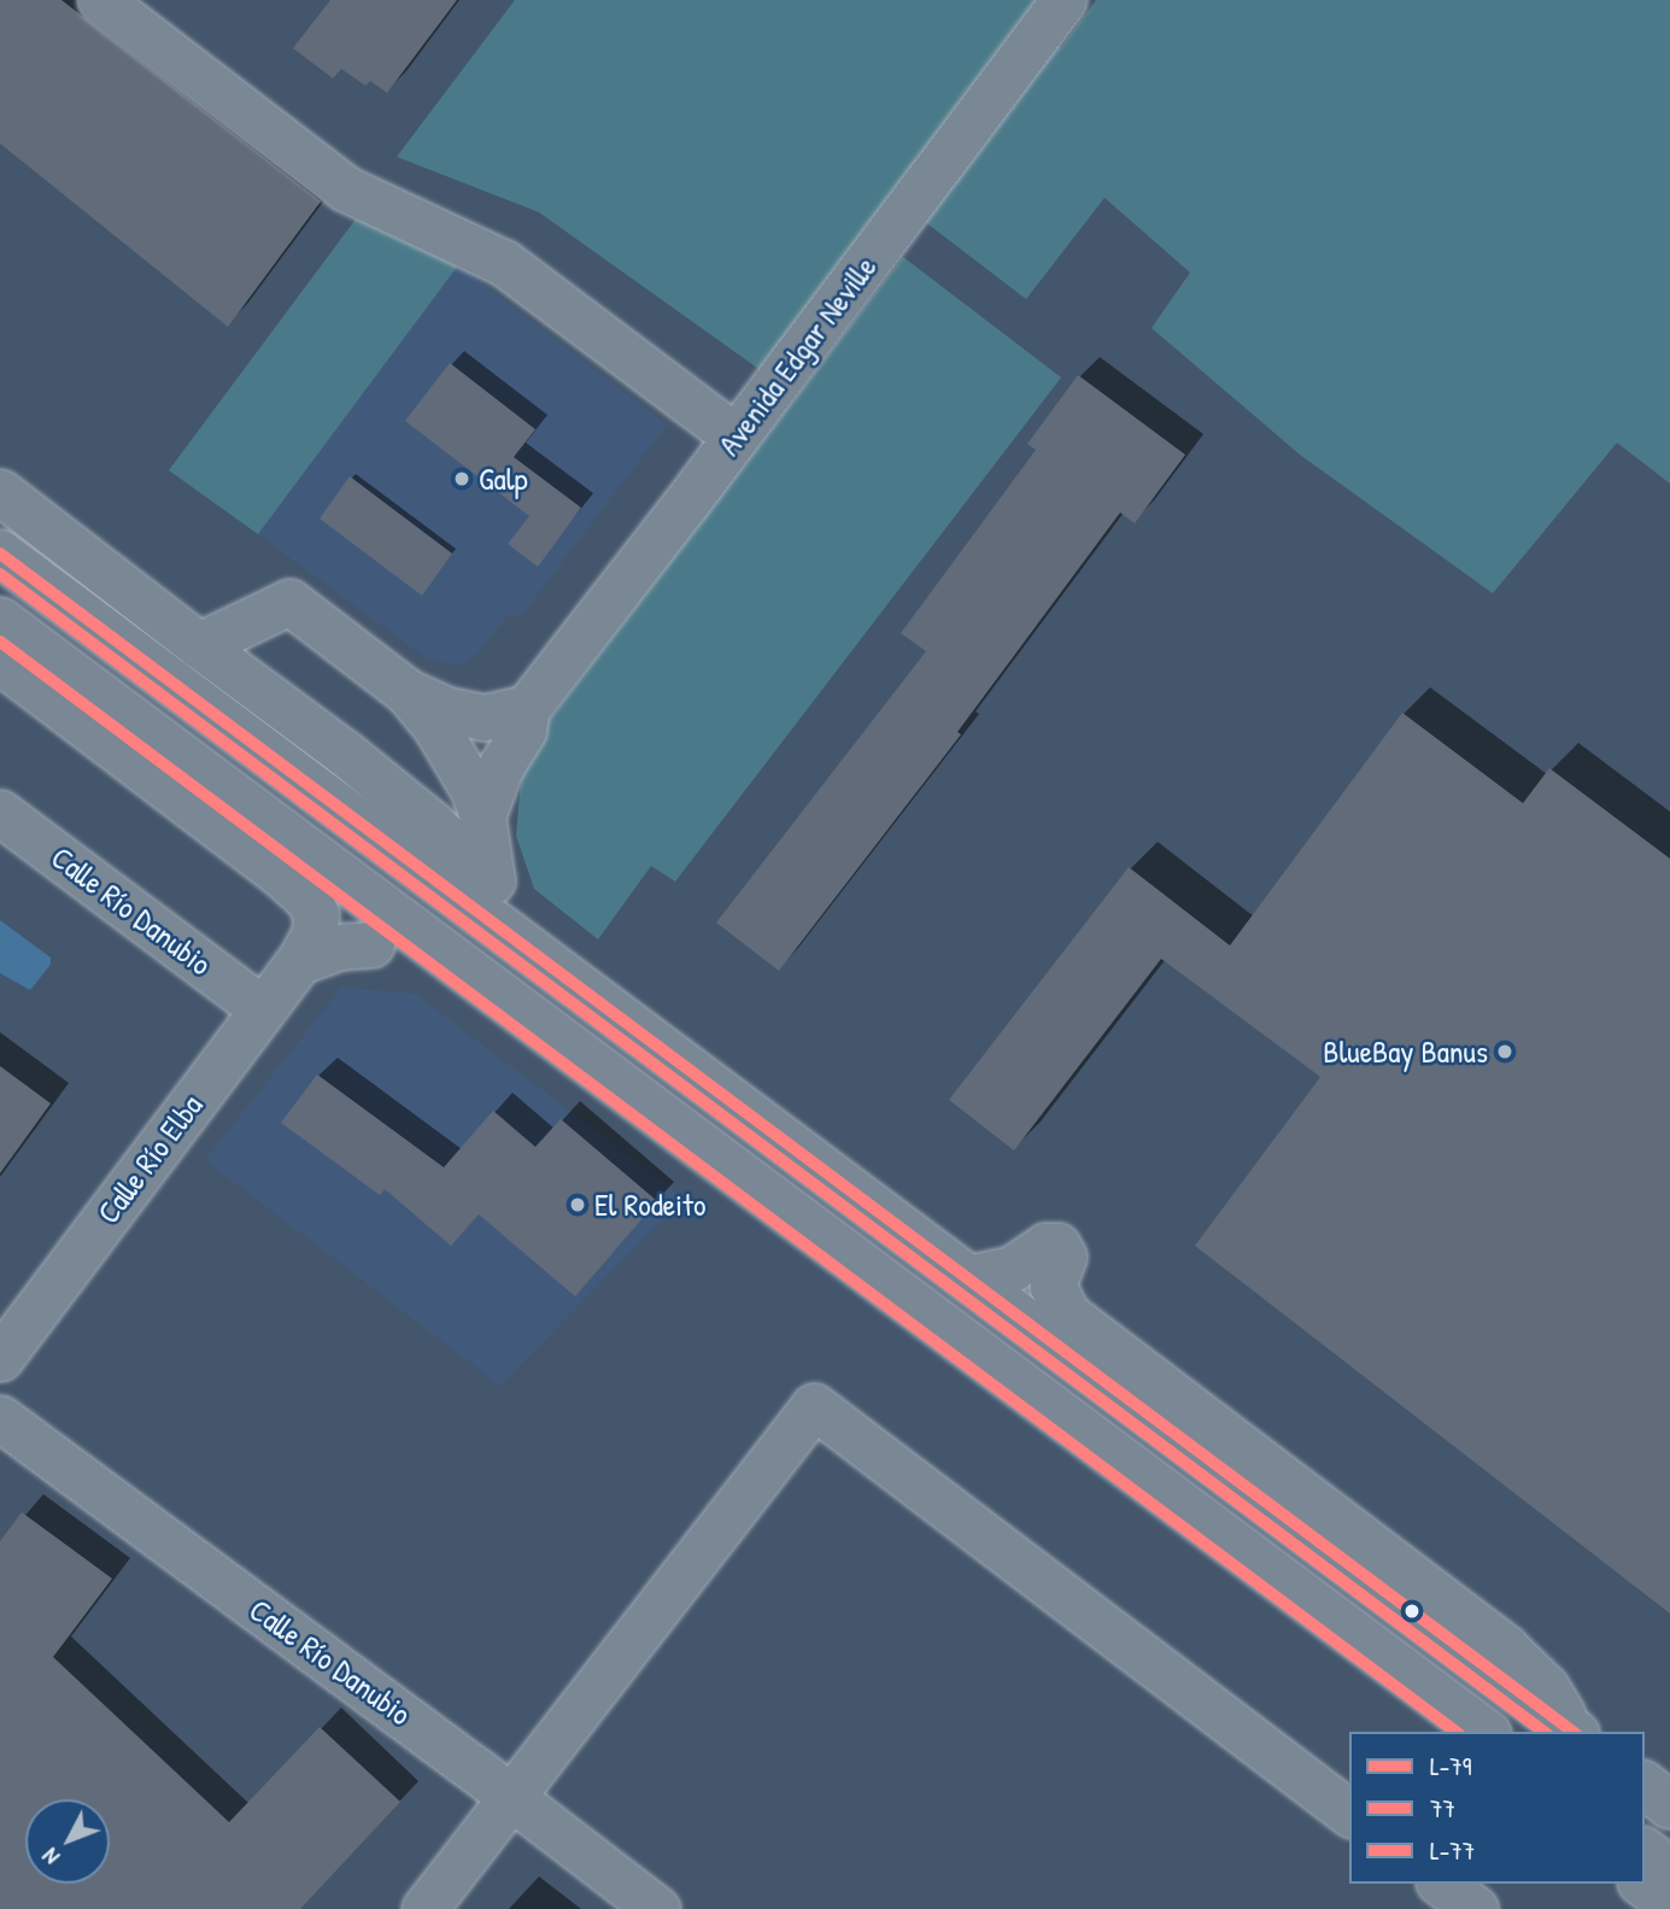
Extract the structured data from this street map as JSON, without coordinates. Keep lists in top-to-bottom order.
{
  "streets": {
    "street": ["Avenida Edgar Neville", "Calle Río Danubio", "Calle Río Elba"]
  },
  "crossings": [
    ["Calle Río Danubio", "Calle Río Elba"]
  ],
  "places": ["Galp", "BlueBay Banus", "El Rodeito"],
  "lines": ["transit line L-79", "transit line 77", "transit line L-77"],
  "legend": ["L-79", "77", "L-77"],
  "north": "bottom left"
}
